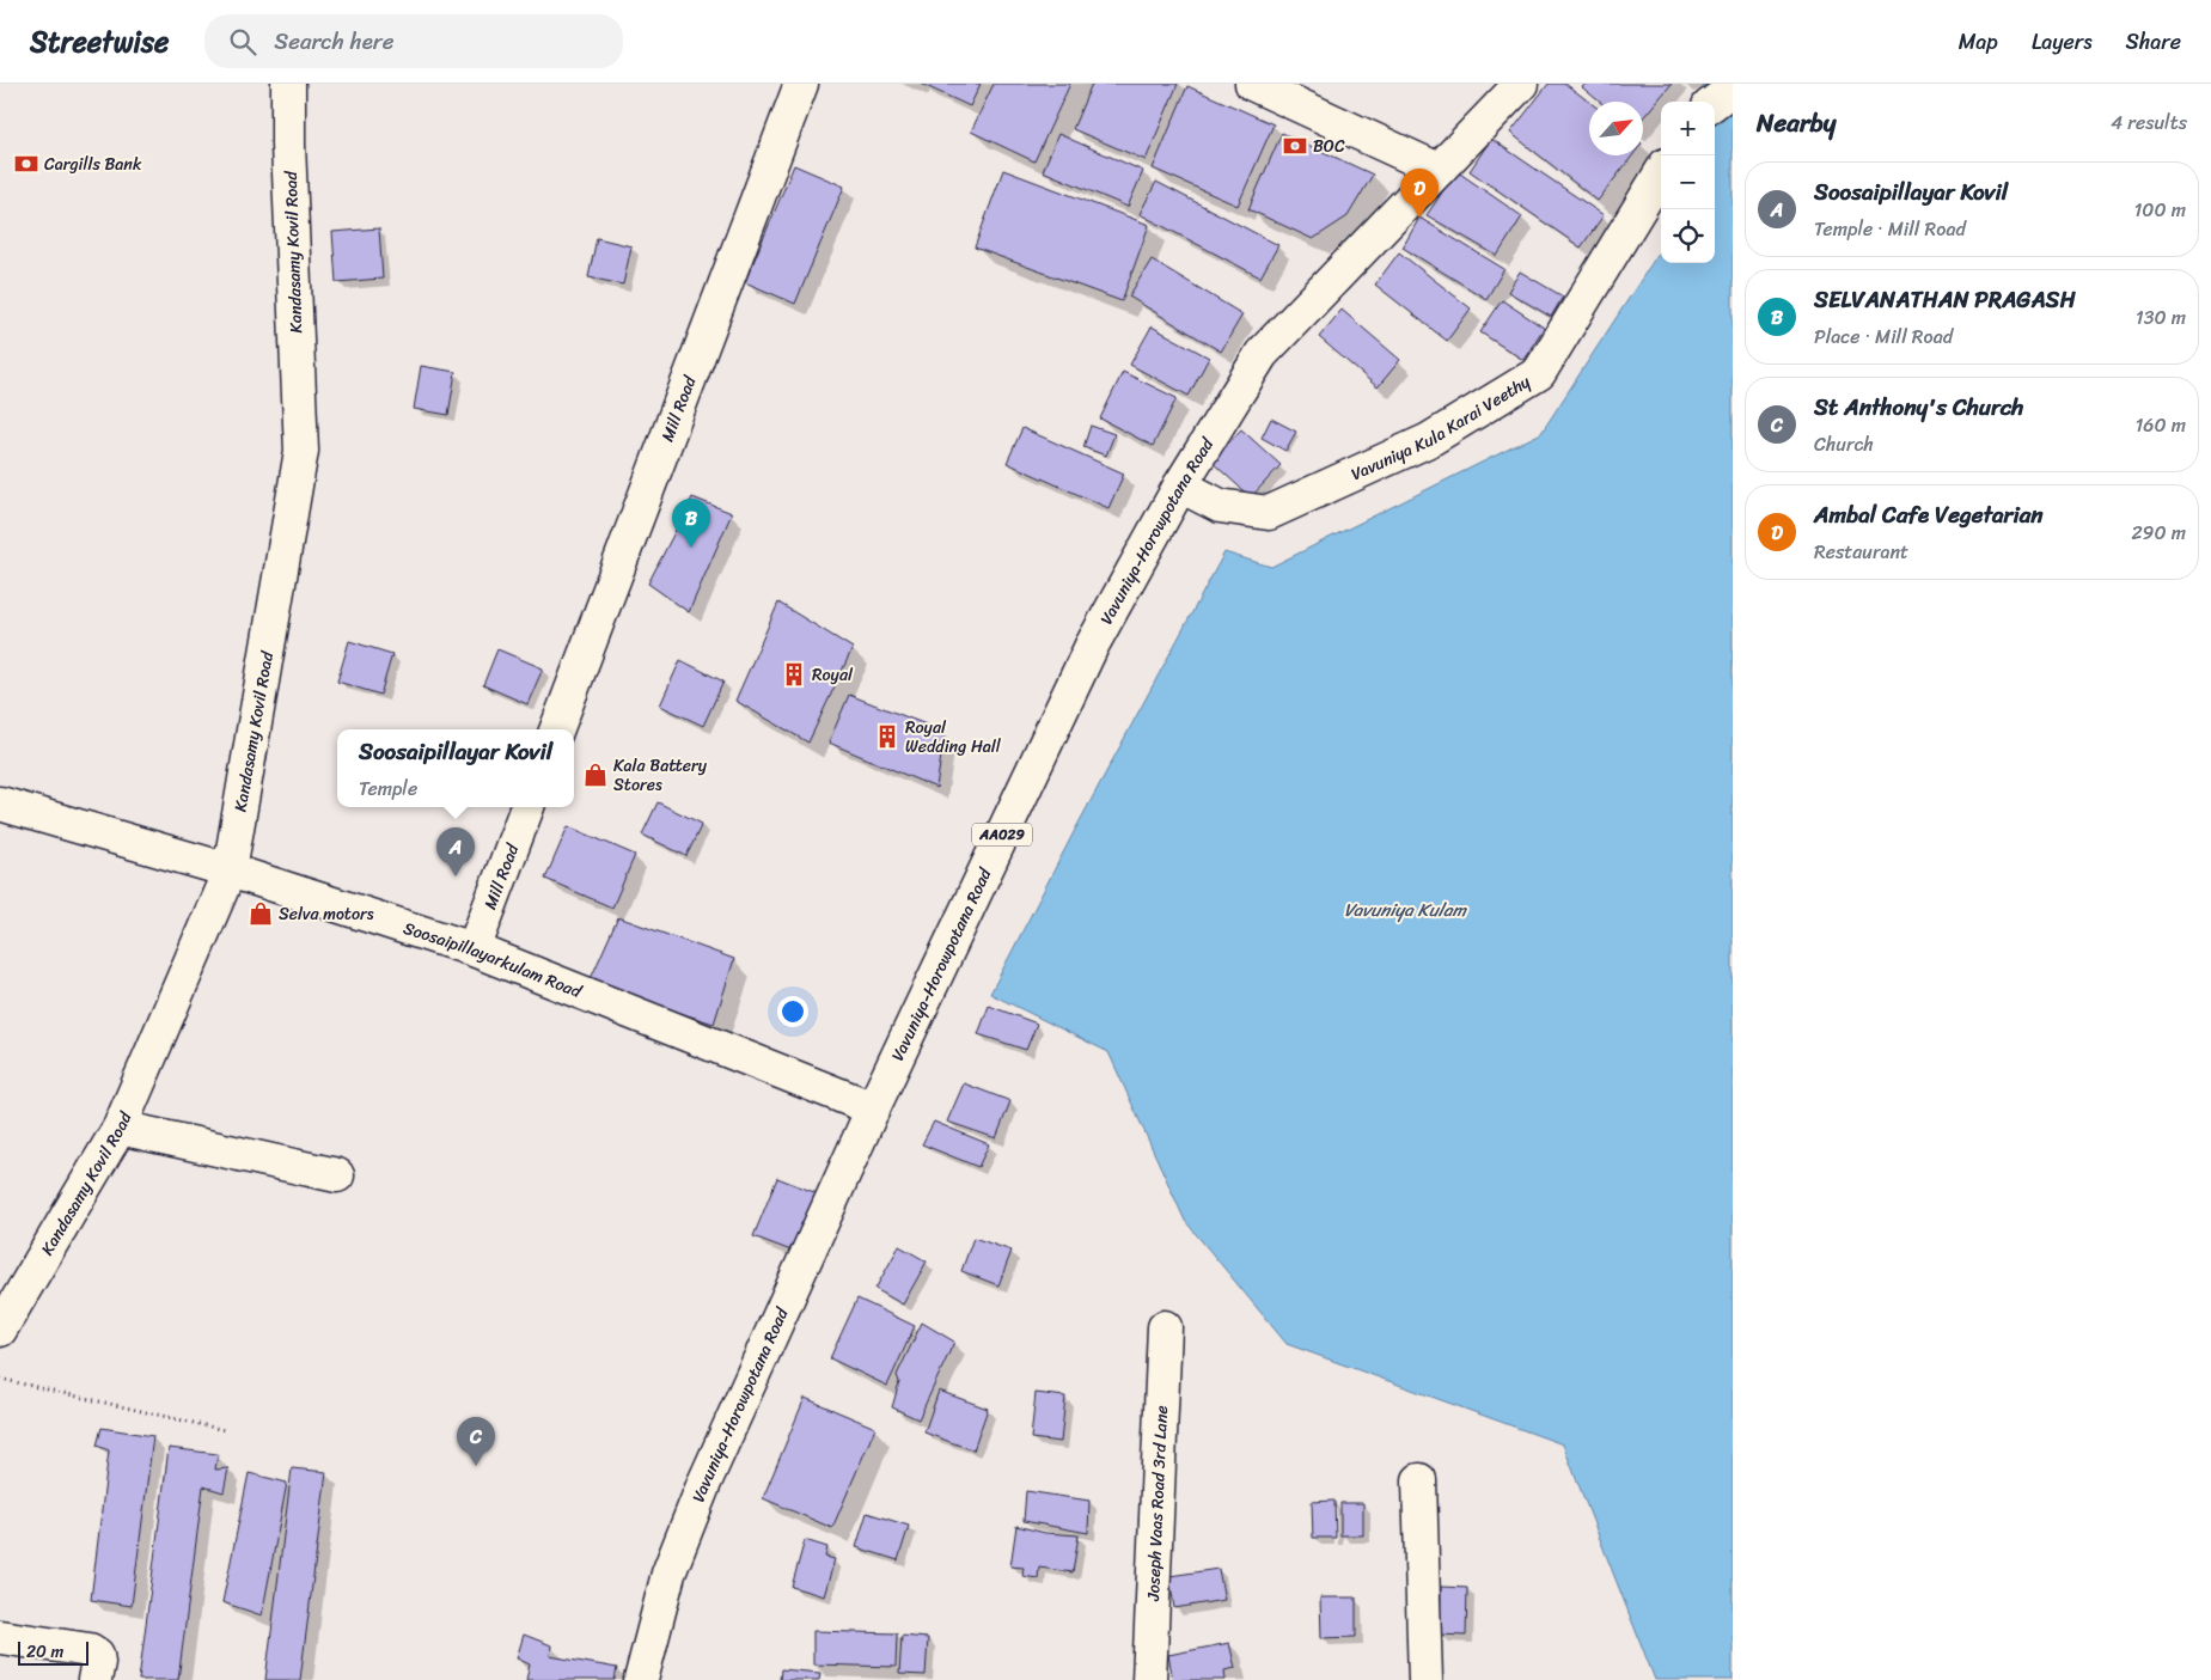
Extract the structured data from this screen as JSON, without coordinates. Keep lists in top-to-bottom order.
{
  "streets": {
    "main road": [
      "Kandasamy Kovil Road",
      "Mill Road",
      "Vavuniya Kula Karai Veethy",
      "Vavuniya-Horowpotana Road",
      "AA029",
      "Soosaipillayarkulam Road",
      "Joseph Vaas Road 3rd Lane"
    ]
  },
  "crossings": [
    ["Kandasamy Kovil Road", "Soosaipillayarkulam Road"],
    ["Mill Road", "Soosaipillayarkulam Road"],
    ["Vavuniya Kula Karai Veethy", "Vavuniya-Horowpotana Road"],
    ["Vavuniya-Horowpotana Road", "Soosaipillayarkulam Road"]
  ],
  "water": ["Vavuniya Kulam"],
  "places": {
    "bank": ["BOC", "Cargills Bank"],
    "building": ["Royal", "Royal Wedding Hall"],
    "shop": ["Kala Battery Stores", "Selva motors"]
  },
  "scale_bar": "20 m",
  "north": "top right",
  "page": {
    "header": "Streetwise",
    "search": "Search here",
    "nav": ["Map", "Layers", "Share"],
    "heading": ["Nearby", "4 results"],
    "map_buttons": ["+", "−"],
    "list": [
      {
        "mark": "A",
        "name": "Soosaipillayar Kovil",
        "note": "Temple · Mill Road",
        "value": "100 m"
      },
      {
        "mark": "B",
        "name": "SELVANATHAN PRAGASH",
        "note": "Place · Mill Road",
        "value": "130 m"
      },
      {
        "mark": "C",
        "name": "St Anthony's Church",
        "note": "Church",
        "value": "160 m"
      },
      {
        "mark": "D",
        "name": "Ambal Cafe Vegetarian",
        "note": "Restaurant",
        "value": "290 m"
      }
    ],
    "pins": [
      "D",
      "B",
      "A",
      "C"
    ],
    "popup": ["Soosaipillayar Kovil", "Temple"],
    "scale": "20 m"
  }
}
